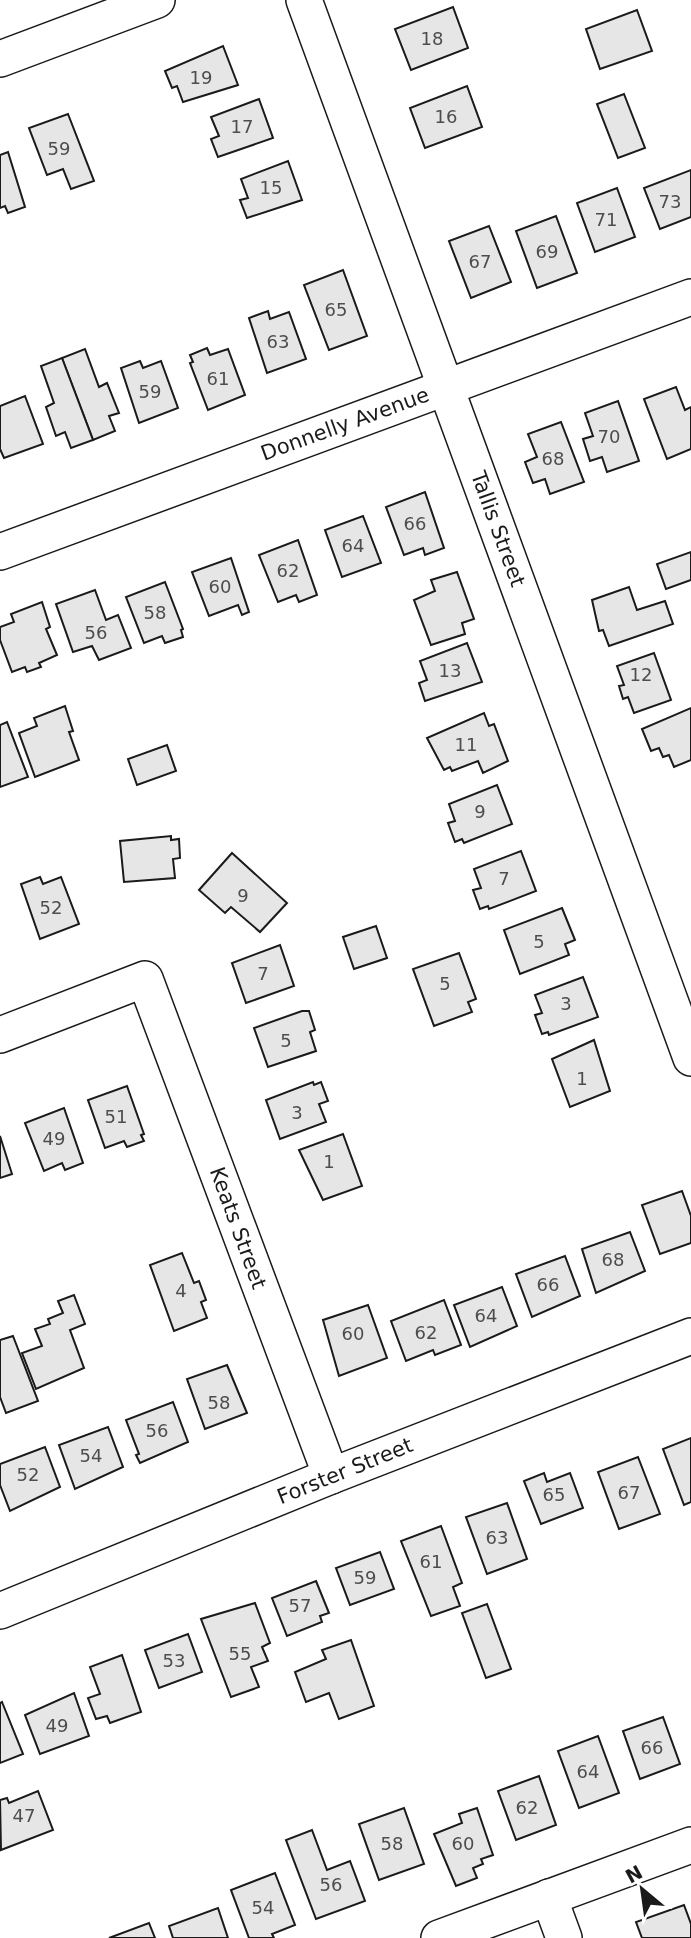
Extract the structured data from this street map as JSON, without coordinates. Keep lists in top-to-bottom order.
{
  "streets": {
    "street": [
      "Donnelly Avenue",
      "Tallis Street",
      "Keats Street",
      "Forster Street"
    ]
  },
  "crossings": [
    ["Donnelly Avenue", "Tallis Street"],
    ["Keats Street", "Forster Street"]
  ],
  "house_numbers": [
    "18",
    "19",
    "16",
    "17",
    "59",
    "15",
    "73",
    "71",
    "69",
    "67",
    "65",
    "63",
    "61",
    "59",
    "70",
    "68",
    "66",
    "64",
    "62",
    "60",
    "58",
    "56",
    "13",
    "12",
    "11",
    "9",
    "7",
    "9",
    "52",
    "5",
    "7",
    "5",
    "3",
    "5",
    "1",
    "3",
    "51",
    "49",
    "1",
    "68",
    "66",
    "4",
    "64",
    "62",
    "60",
    "58",
    "56",
    "54",
    "52",
    "67",
    "65",
    "63",
    "61",
    "59",
    "57",
    "55",
    "53",
    "49",
    "66",
    "64",
    "62",
    "47",
    "58",
    "60",
    "56",
    "54"
  ],
  "north": "top left"
}
